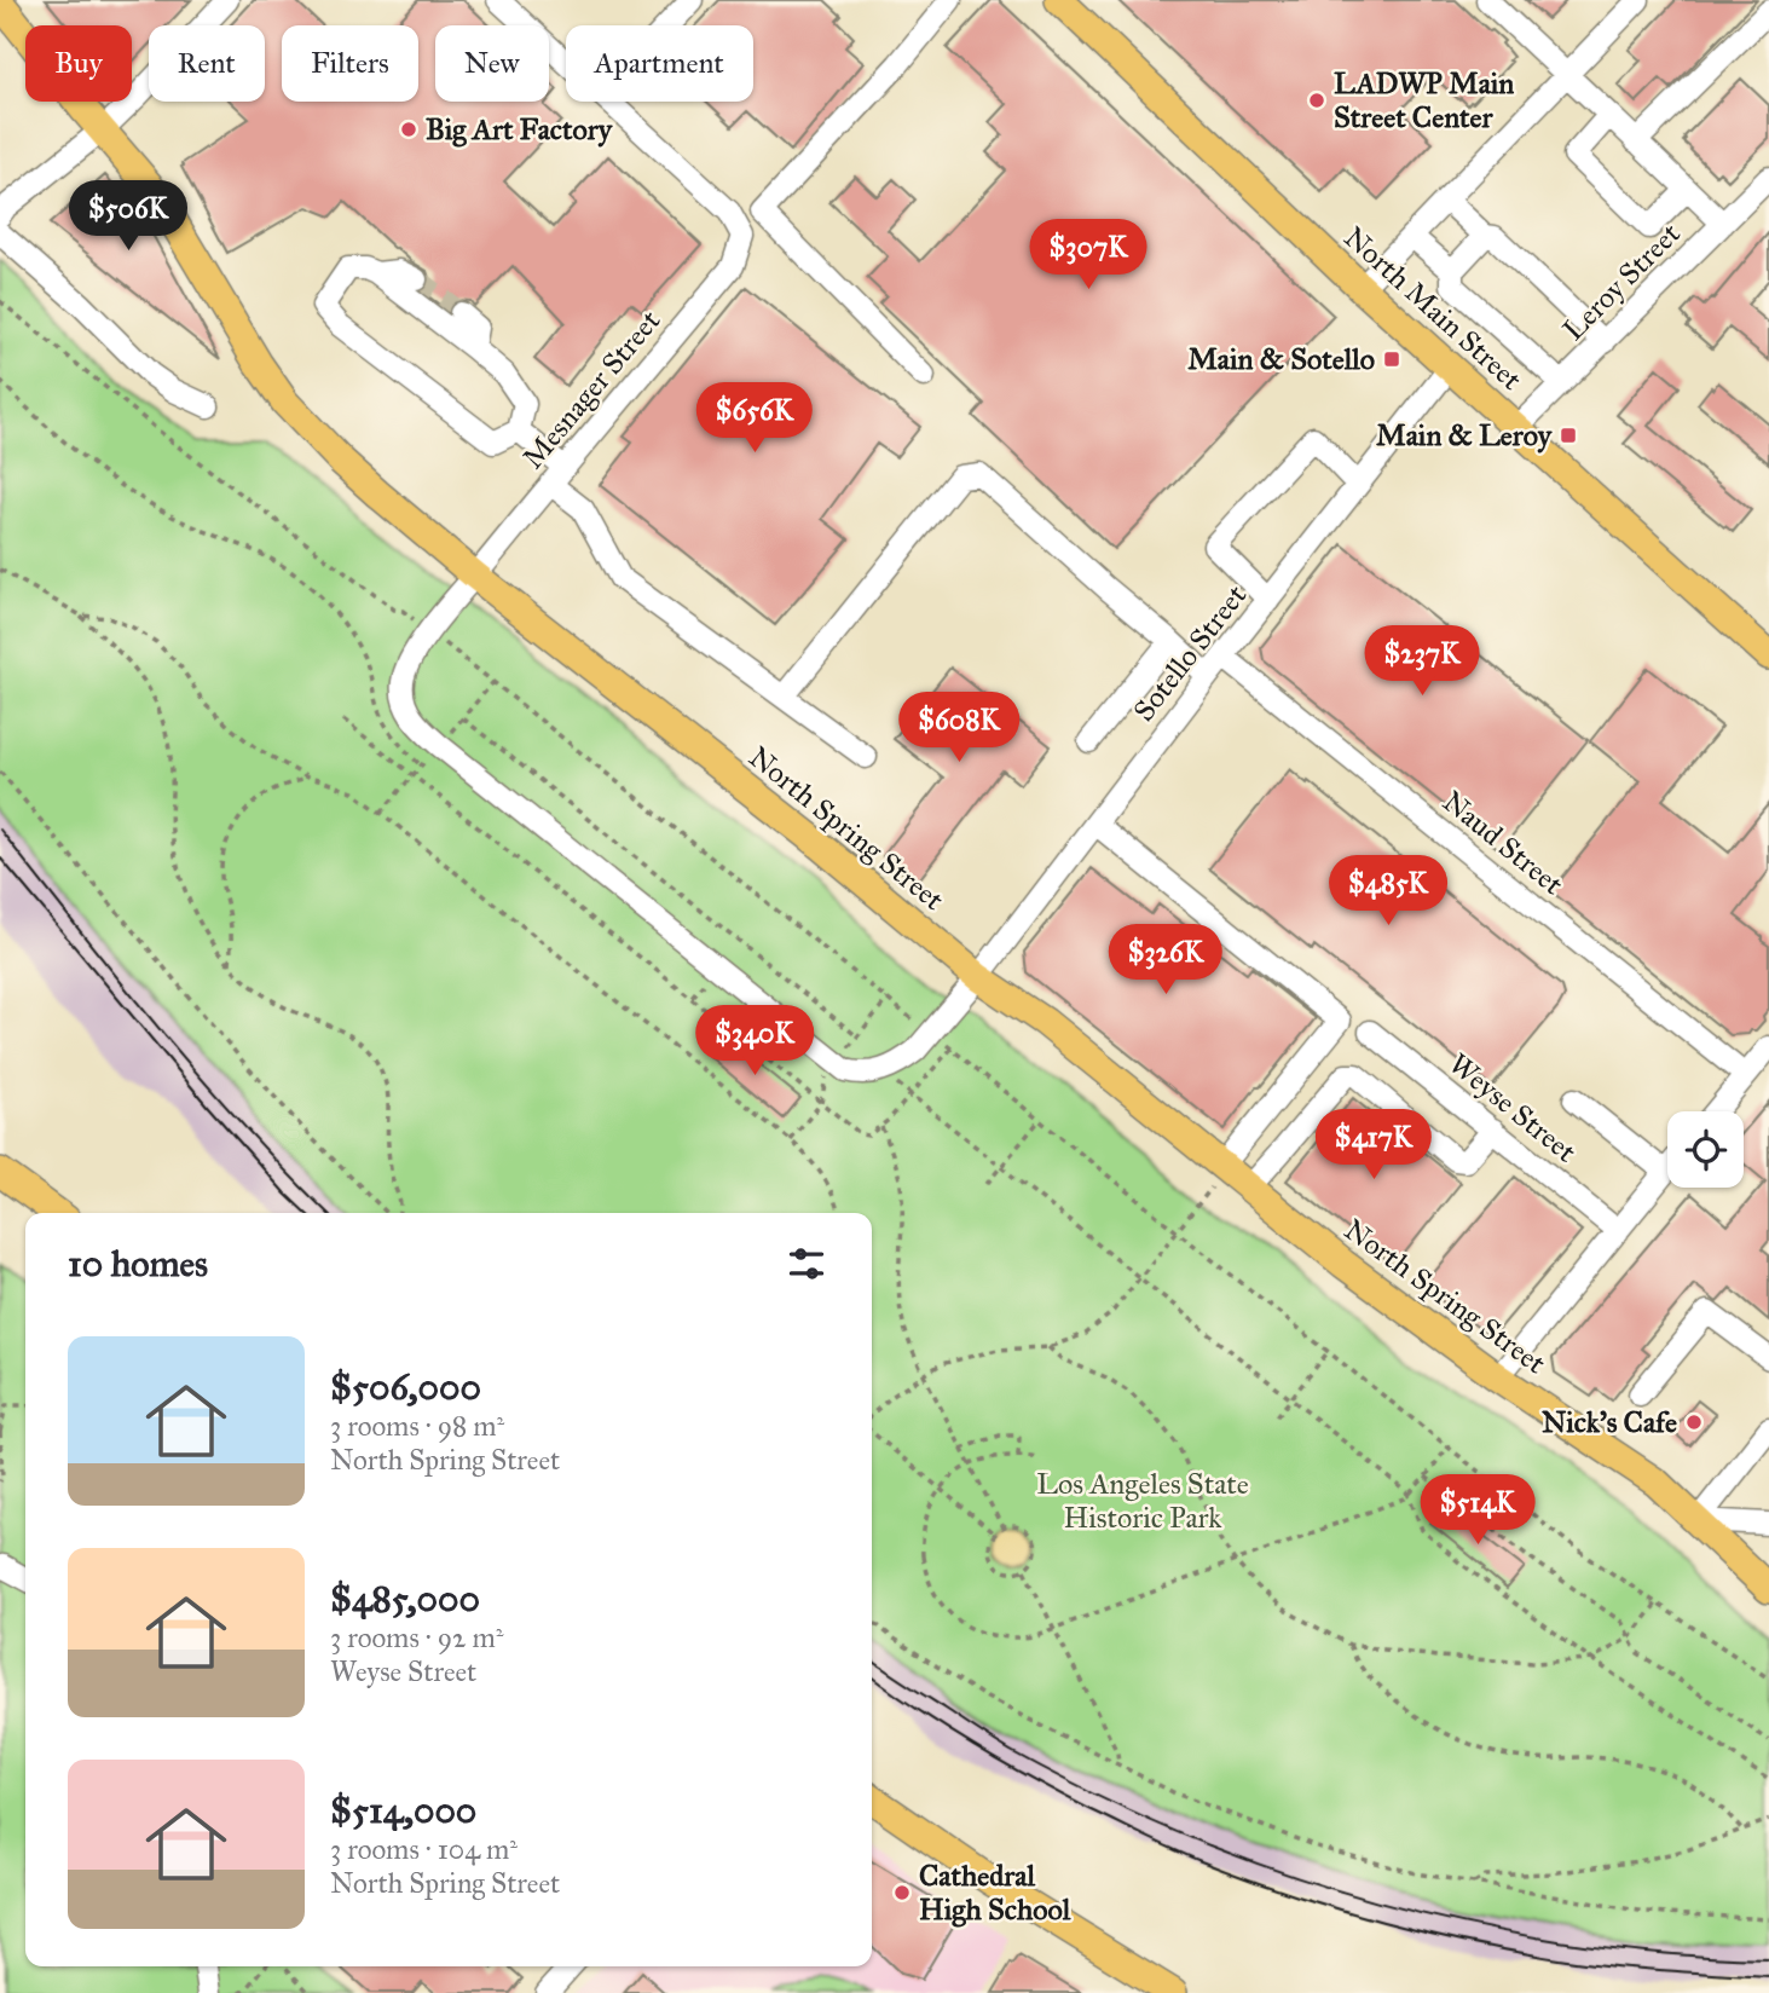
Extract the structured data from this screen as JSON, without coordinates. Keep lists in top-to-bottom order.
{
  "streets": {
    "main road": ["North Main Street", "North Spring Street"],
    "street": [
      "Leroy Street",
      "Mesnager Street",
      "Sotello Street",
      "Naud Street",
      "Weyse Street"
    ]
  },
  "crossings": [
    ["Leroy Street", "North Main Street"],
    ["North Main Street", "Sotello Street"],
    ["Mesnager Street", "Sotello Street"],
    ["Mesnager Street", "North Spring Street"],
    ["Sotello Street", "North Spring Street"],
    ["Sotello Street", "Naud Street"]
  ],
  "parks": ["Los Angeles State Historic Park"],
  "places": {
    "other": [
      "LADWP Main Street Center",
      "Big Art Factory",
      "Nick's Cafe",
      "Cathedral High School"
    ],
    "transit": ["Main & Sotello", "Main & Leroy"]
  },
  "page": {
    "chip": [
      "Buy",
      "Rent",
      "Filters",
      "New",
      "Apartment"
    ],
    "price": [
      "$506K",
      "$307K",
      "$656K",
      "$237K",
      "$608K",
      "$485K",
      "$326K",
      "$340K",
      "$417K",
      "$514K"
    ],
    "heading": "10 homes",
    "list": [
      {
        "name": "$506,000",
        "note": "3 rooms · 98 m² · North Spring Street"
      },
      {
        "name": "$485,000",
        "note": "3 rooms · 92 m² · Weyse Street"
      },
      {
        "name": "$514,000",
        "note": "3 rooms · 104 m² · North Spring Street"
      }
    ]
  }
}
